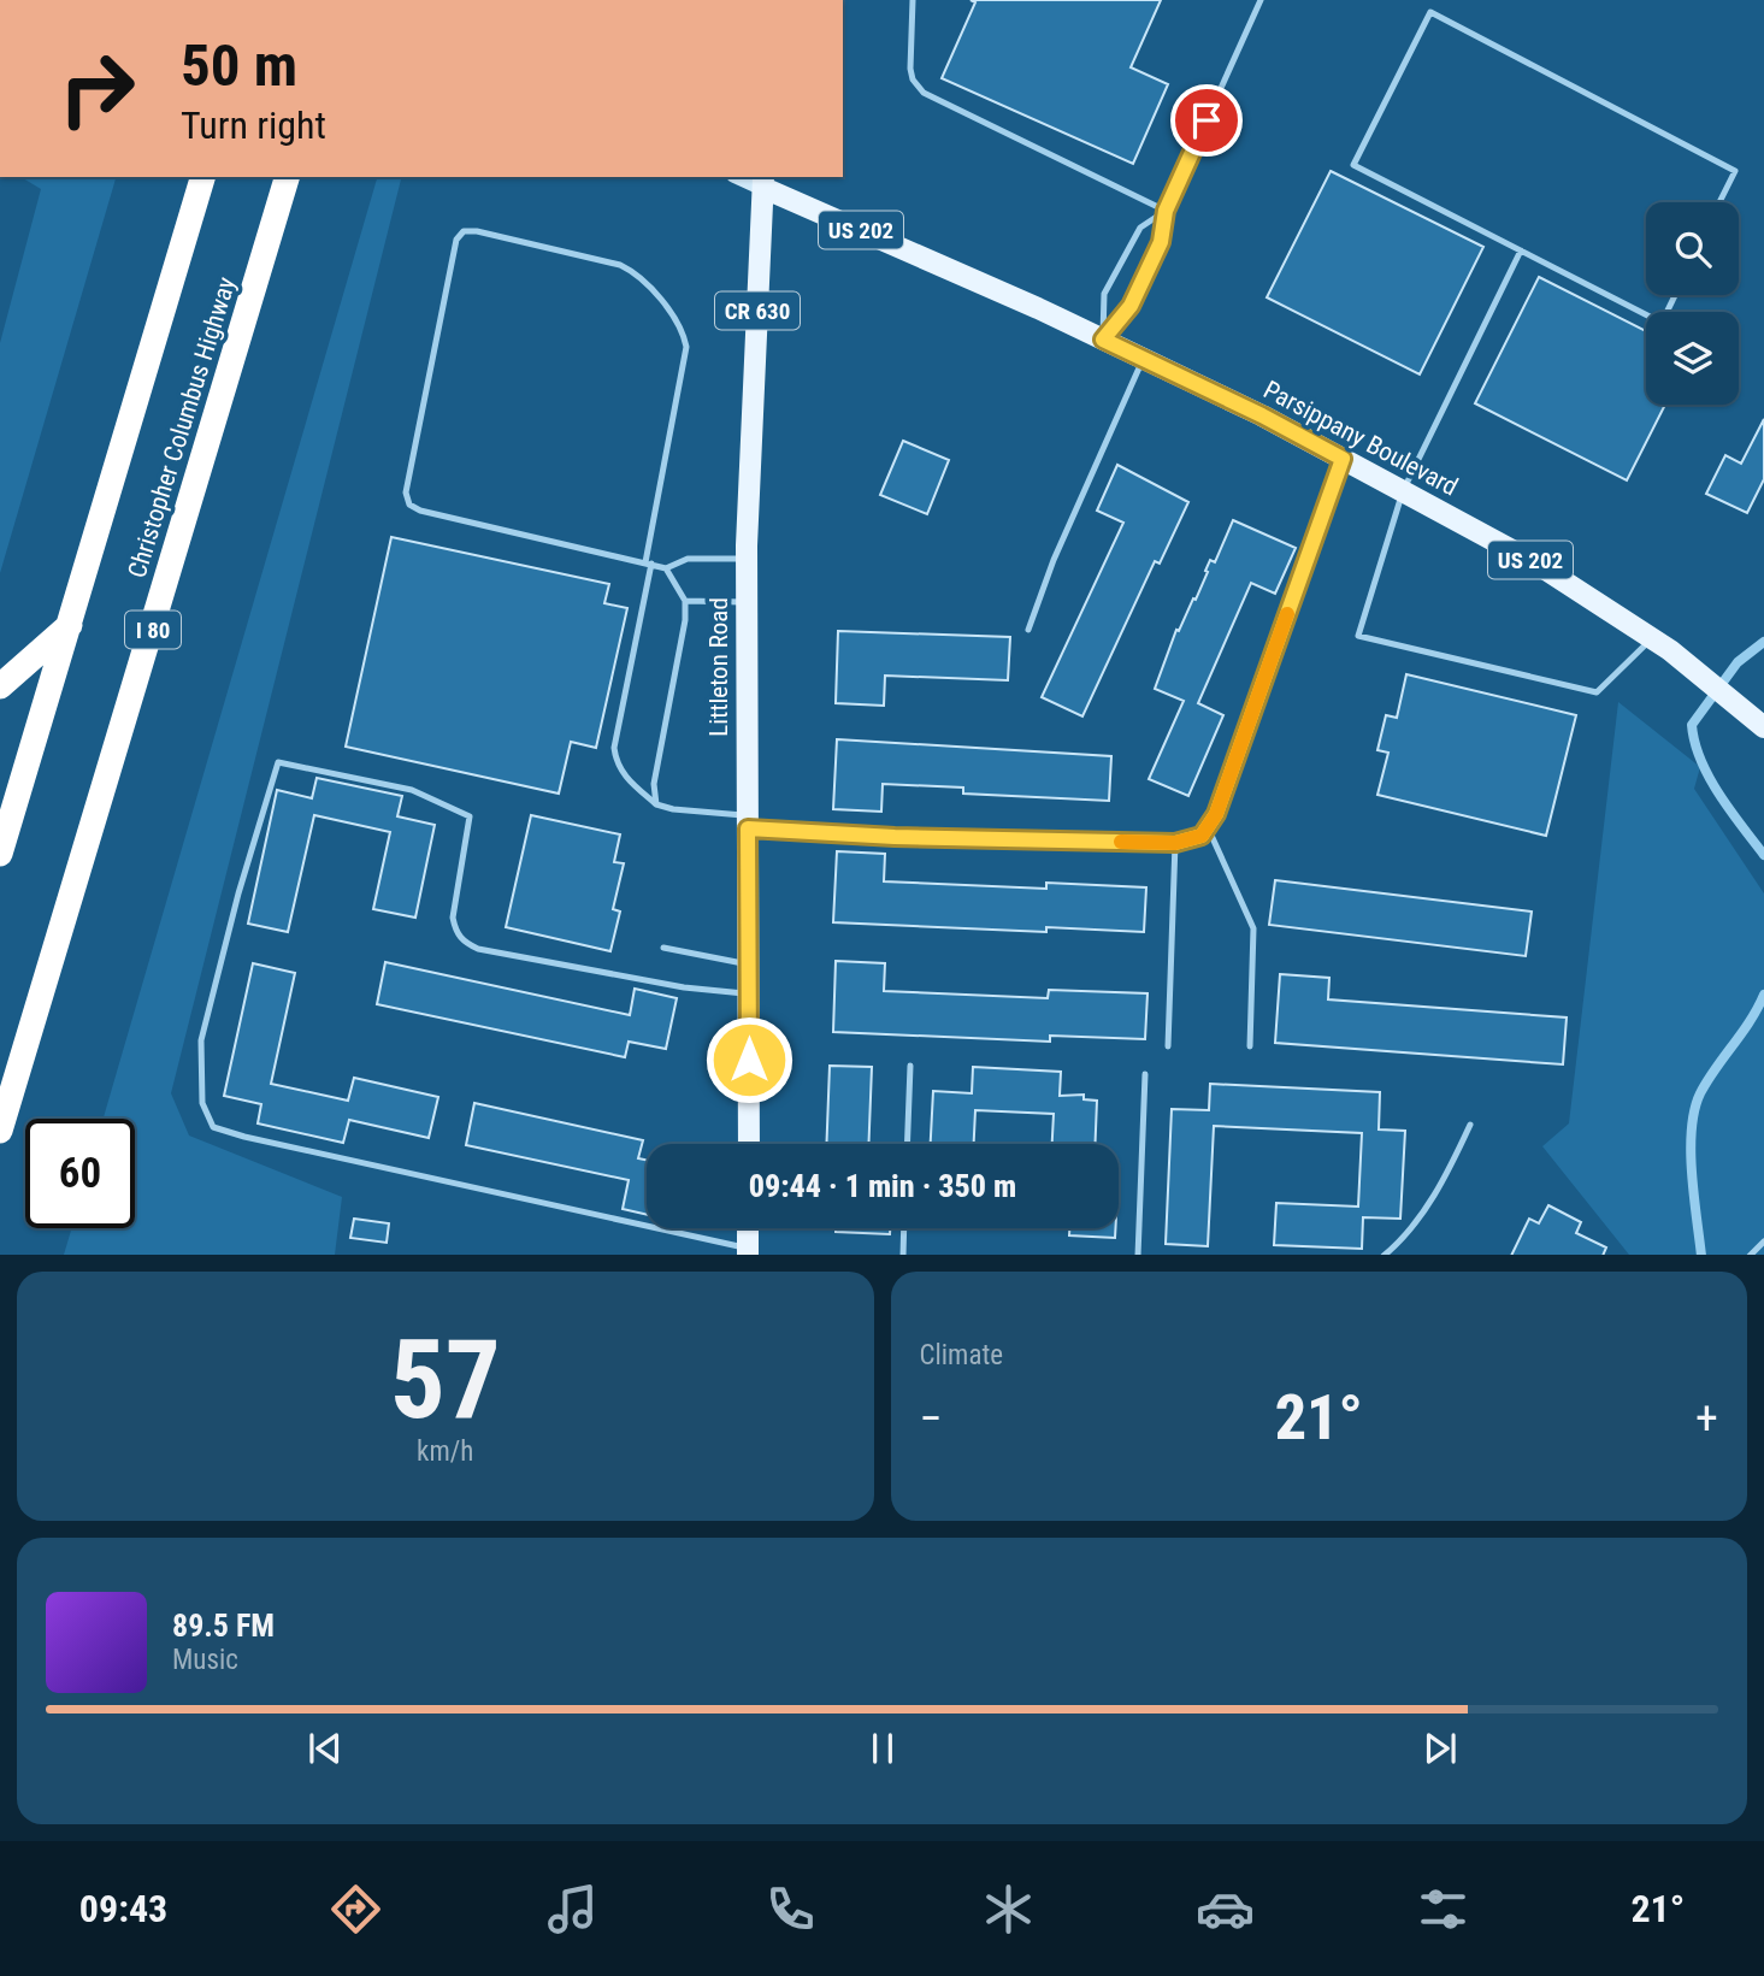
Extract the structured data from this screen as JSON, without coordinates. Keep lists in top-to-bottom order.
{
  "streets": {
    "highway": ["Christopher Columbus Highway", "I 80"],
    "main road": [
      "US 202",
      "CR 630",
      "Parsippany Boulevard",
      "Littleton Road"
    ]
  },
  "crossings": [
    ["Parsippany Boulevard", "Littleton Road"]
  ],
  "page": {
    "turn": ["50 m", "Turn right"],
    "limit": "60",
    "trip": "09:44 · 1 min · 350 m",
    "tile": [
      ["57", "km/h"],
      "Climate"
    ],
    "heat": ["−", "21°", "+"],
    "song": ["89.5 FM", "Music"],
    "tabs": ["09:43", "21°"]
  }
}
